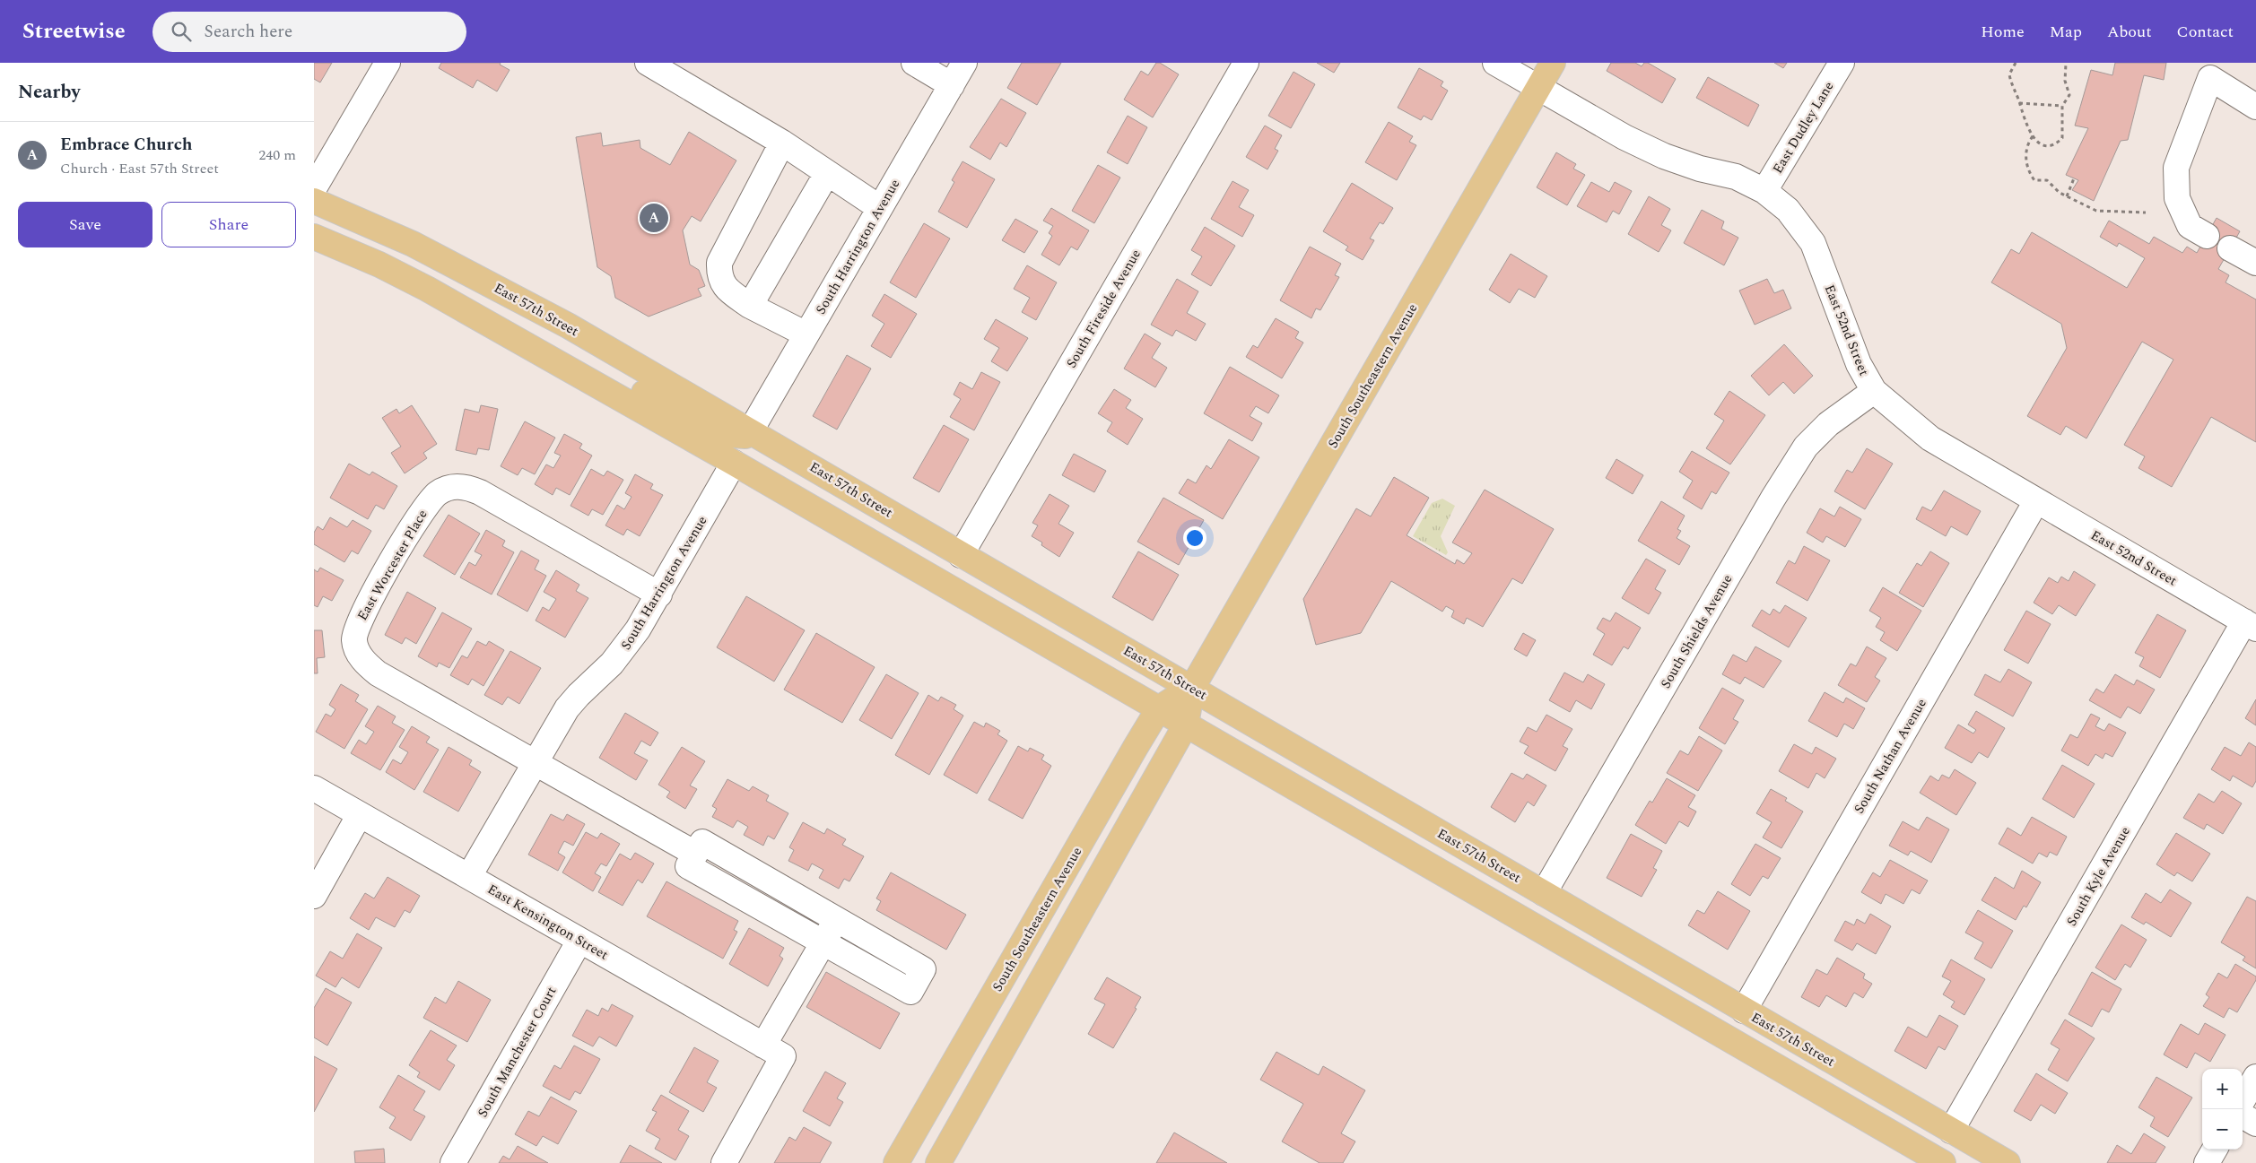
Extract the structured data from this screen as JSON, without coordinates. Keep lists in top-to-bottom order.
{
  "streets": {
    "main road": ["East 57th Street", "South Southeastern Avenue"],
    "street": [
      "East Dudley Lane",
      "South Harrington Avenue",
      "South Fireside Avenue",
      "East 52nd Street",
      "East Worcester Place",
      "South Shields Avenue",
      "South Nathan Avenue",
      "South Kyle Avenue",
      "East Kensington Street",
      "South Manchester Court"
    ]
  },
  "crossings": [
    ["East Dudley Lane", "East 52nd Street"],
    ["South Harrington Avenue", "East 57th Street"],
    ["South Harrington Avenue", "East Worcester Place"],
    ["South Harrington Avenue", "East Kensington Street"],
    ["South Fireside Avenue", "East 57th Street"],
    ["East 57th Street", "South Southeastern Avenue"],
    ["East 57th Street", "South Shields Avenue"],
    ["East 57th Street", "South Nathan Avenue"],
    ["East 57th Street", "South Kyle Avenue"],
    ["East 52nd Street", "South Southeastern Avenue"],
    ["East 52nd Street", "South Shields Avenue"],
    ["East 52nd Street", "South Nathan Avenue"],
    ["East 52nd Street", "South Kyle Avenue"],
    ["East Kensington Street", "South Manchester Court"]
  ],
  "page": {
    "header": "Streetwise",
    "search": "Search here",
    "nav": [
      "Home",
      "Map",
      "About",
      "Contact"
    ],
    "heading": "Nearby",
    "list": [
      {
        "mark": "A",
        "name": "Embrace Church",
        "note": "Church · East 57th Street",
        "value": "240 m"
      }
    ],
    "buttons": ["Save", "Share"],
    "pins": "A",
    "map_buttons": ["+", "−"]
  }
}
